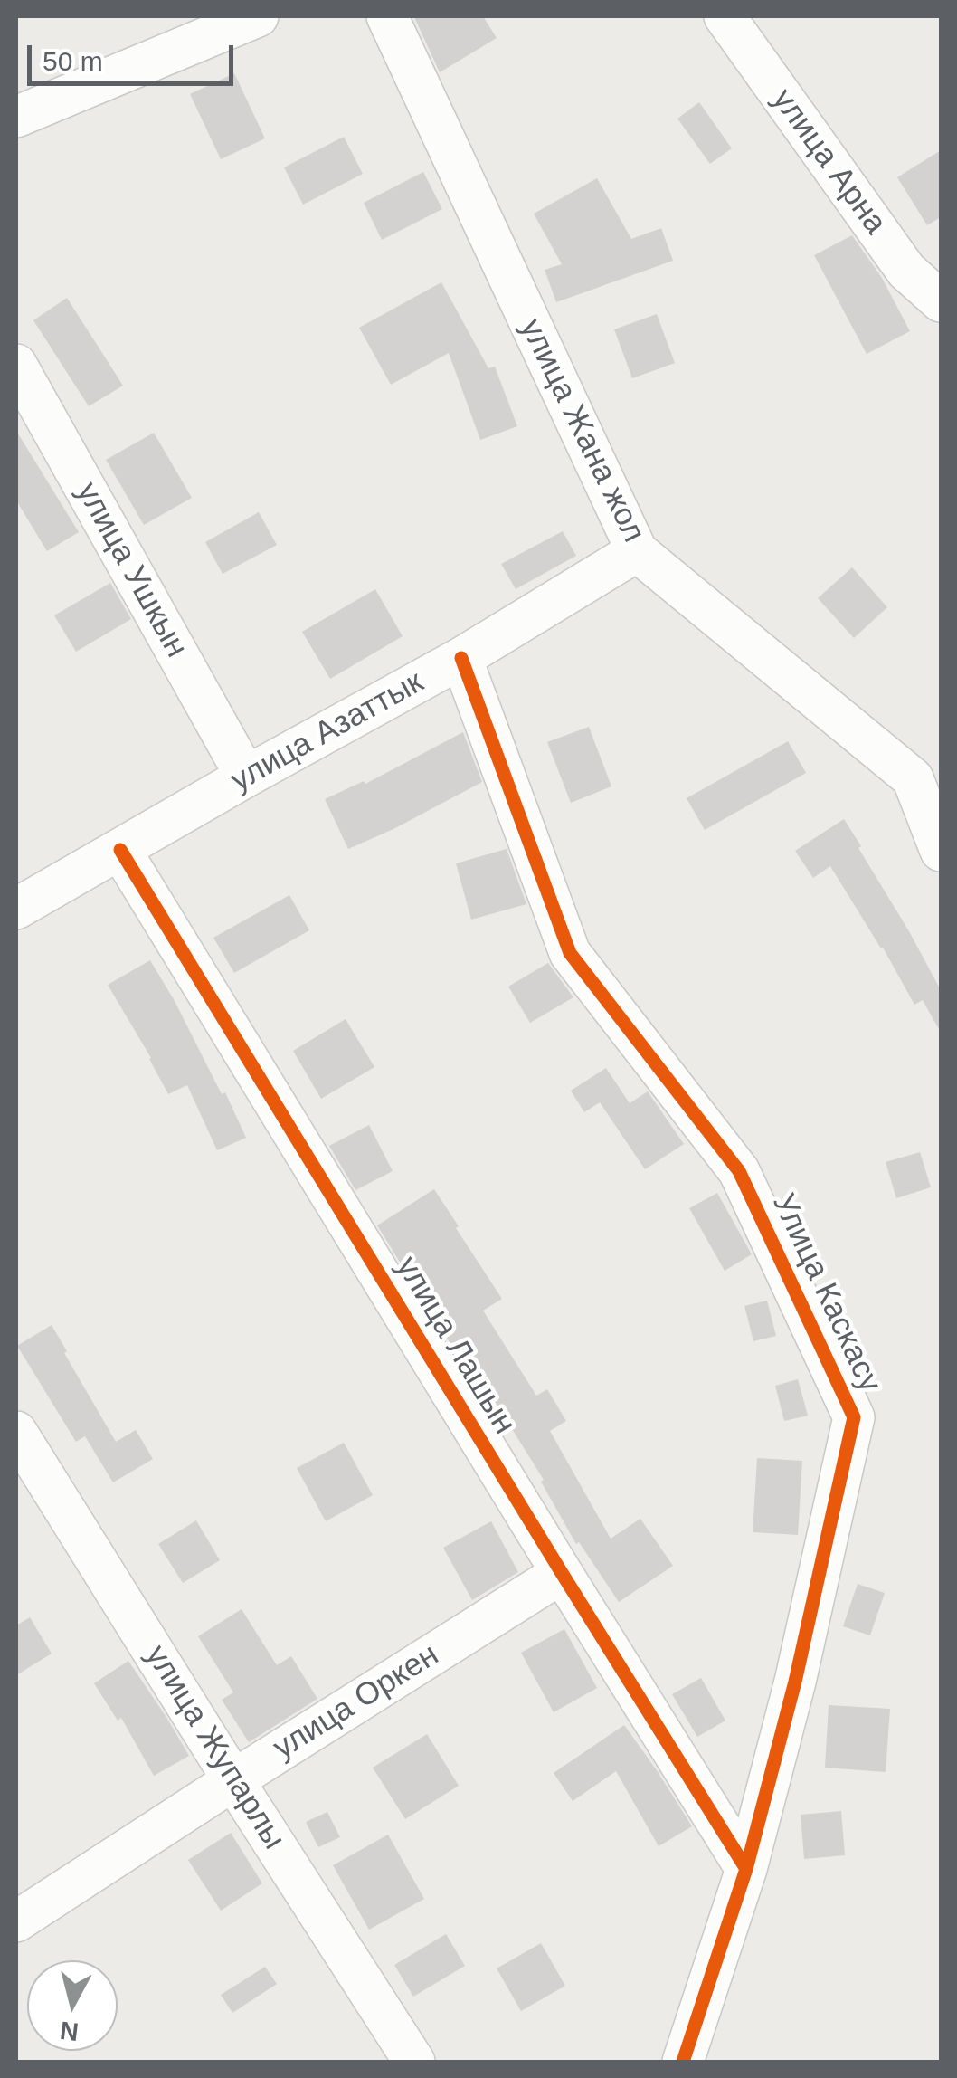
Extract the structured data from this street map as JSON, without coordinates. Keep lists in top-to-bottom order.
{
  "streets": {
    "street": [
      "улица Арна",
      "улица Жана жол",
      "улица Ушкын",
      "улица Азаттык",
      "Улица Каскасу",
      "улица Лашын",
      "улица Оркен",
      "улица Жупарлы"
    ]
  },
  "crossings": [
    ["улица Жана жол", "улица Азаттык"],
    ["улица Ушкын", "улица Азаттык"],
    ["улица Азаттык", "Улица Каскасу"],
    ["улица Азаттык", "улица Лашын"],
    ["Улица Каскасу", "улица Лашын"],
    ["улица Лашын", "улица Оркен"],
    ["улица Оркен", "улица Жупарлы"]
  ],
  "scale_bar": "50 m",
  "north": "bottom"
}
